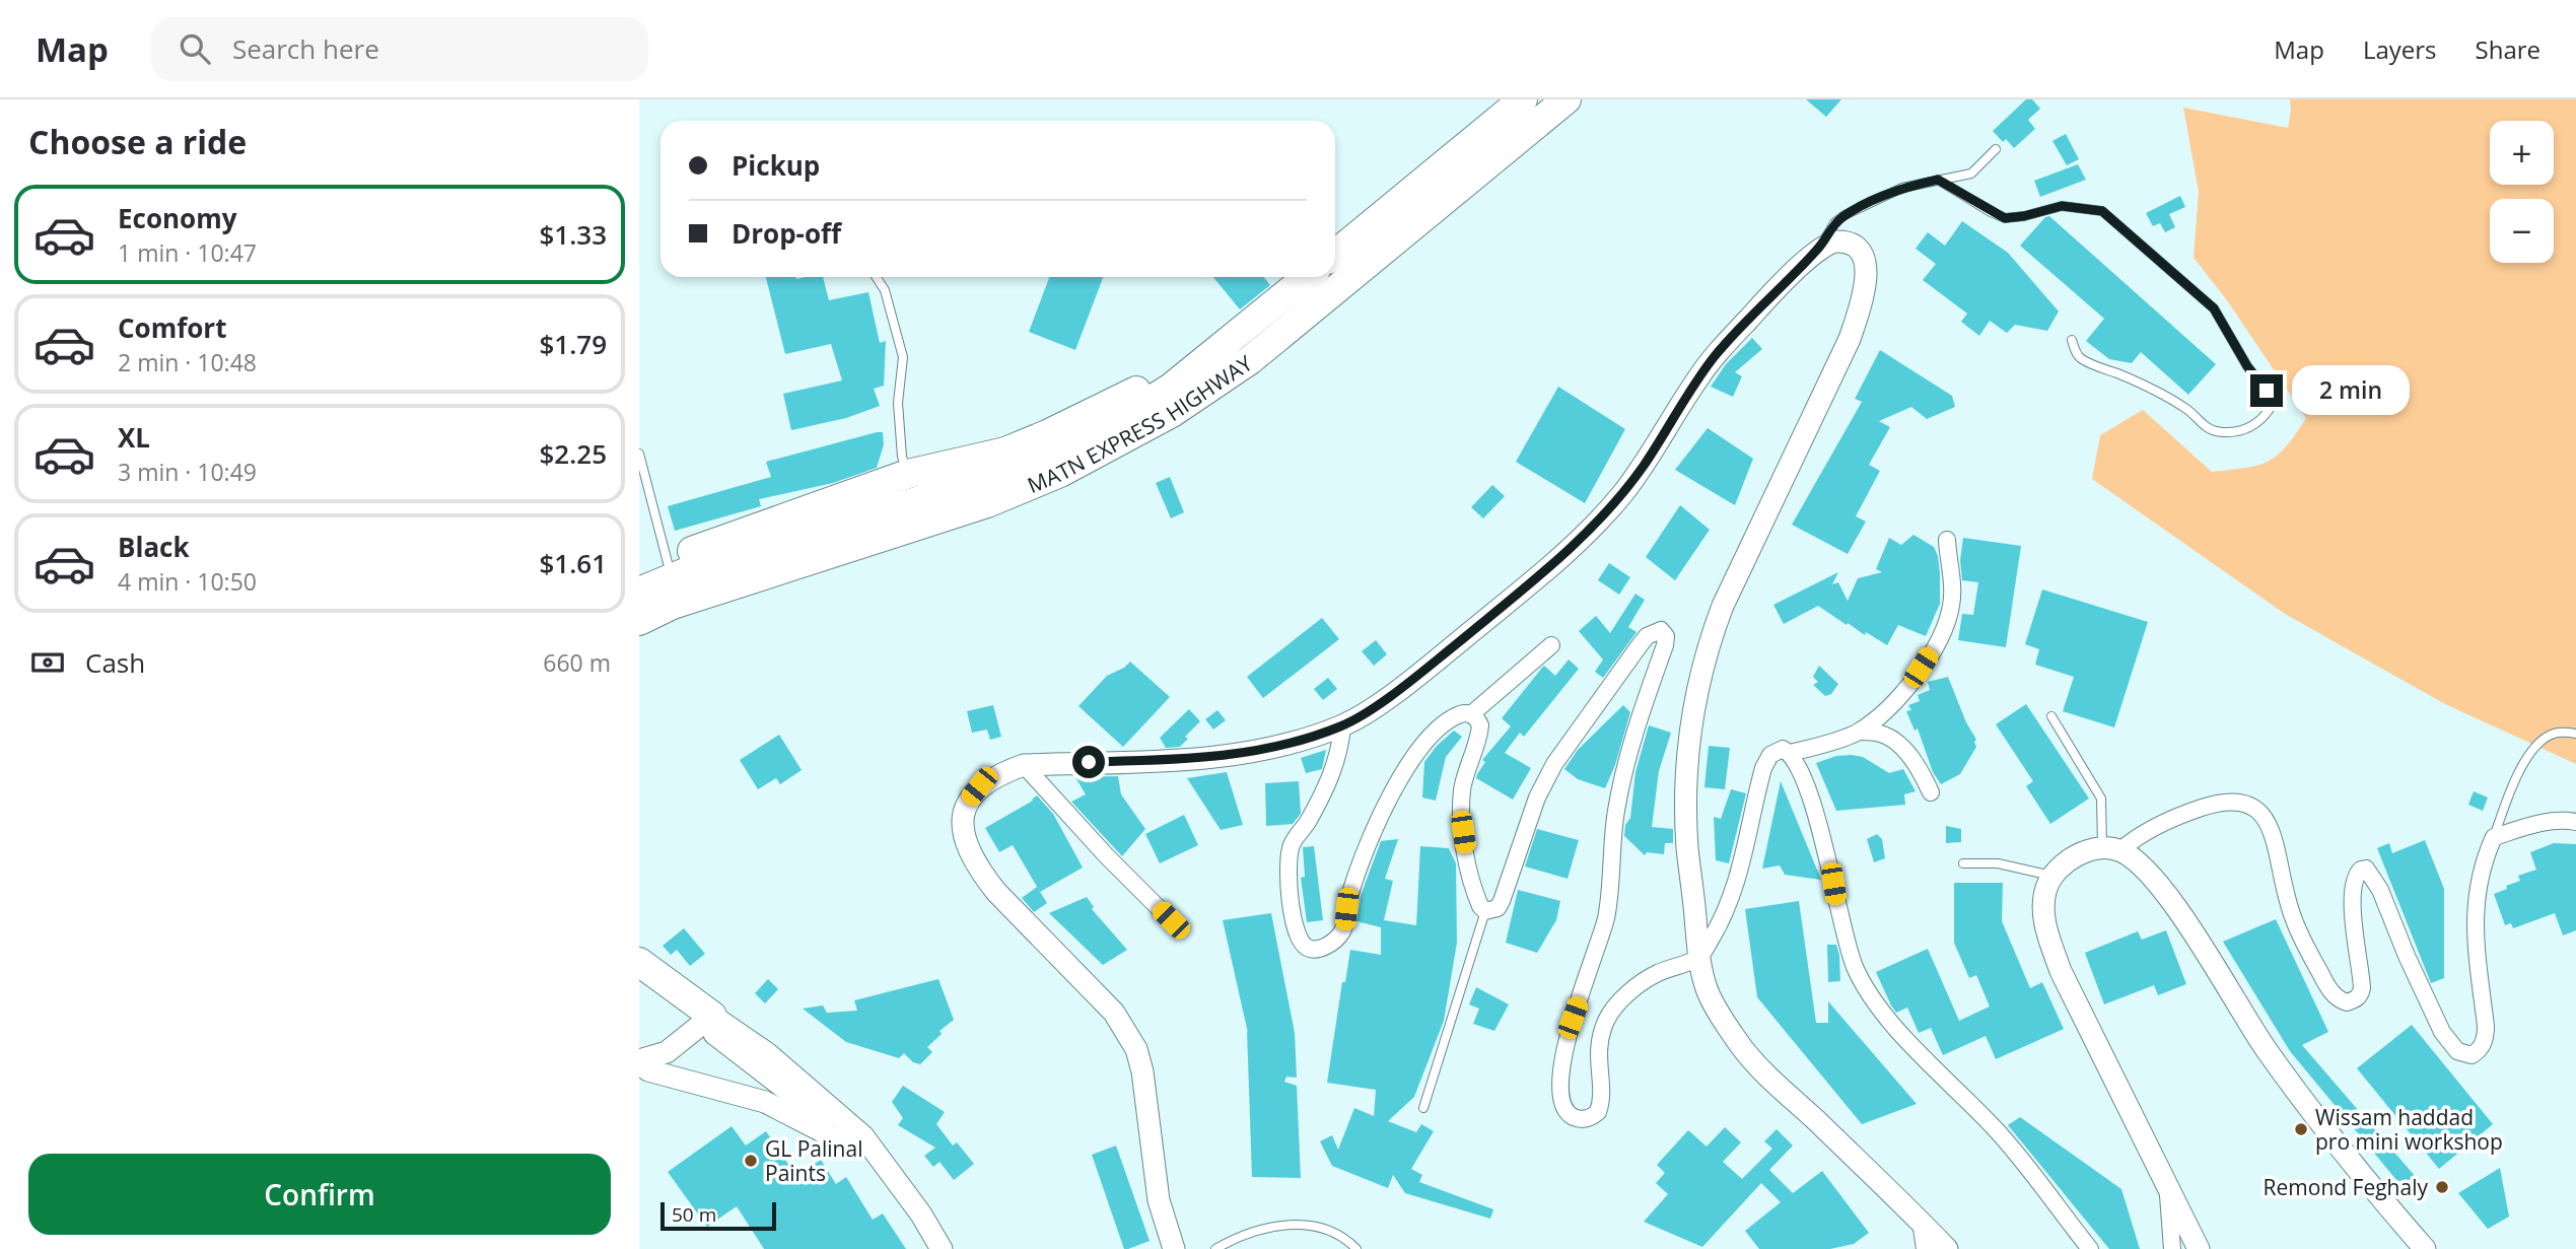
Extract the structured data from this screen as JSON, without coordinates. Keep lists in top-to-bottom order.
{
  "streets": {
    "highway": ["MATN EXPRESS HIGHWAY"]
  },
  "places": ["Wissam haddad pro mini workshop", "GL Palinal Paints", "Remond Feghaly"],
  "scale_bar": "50 m",
  "page": {
    "header": "Map",
    "search": "Search here",
    "nav": ["Map", "Layers", "Share"],
    "heading": "Choose a ride",
    "map_buttons": ["+", "−"],
    "banner": ["Pickup", "Drop-off"],
    "list": [
      {
        "name": "Economy",
        "note": "1 min · 10:47",
        "value": "$1.33"
      },
      {
        "name": "Comfort",
        "note": "2 min · 10:48",
        "value": "$1.79"
      },
      {
        "name": "XL",
        "note": "3 min · 10:49",
        "value": "$2.25"
      },
      {
        "name": "Black",
        "note": "4 min · 10:50",
        "value": "$1.61"
      }
    ],
    "bubble": "2 min",
    "pay": ["Cash", "660 m"],
    "buttons": "Confirm",
    "scale": "50 m"
  }
}
